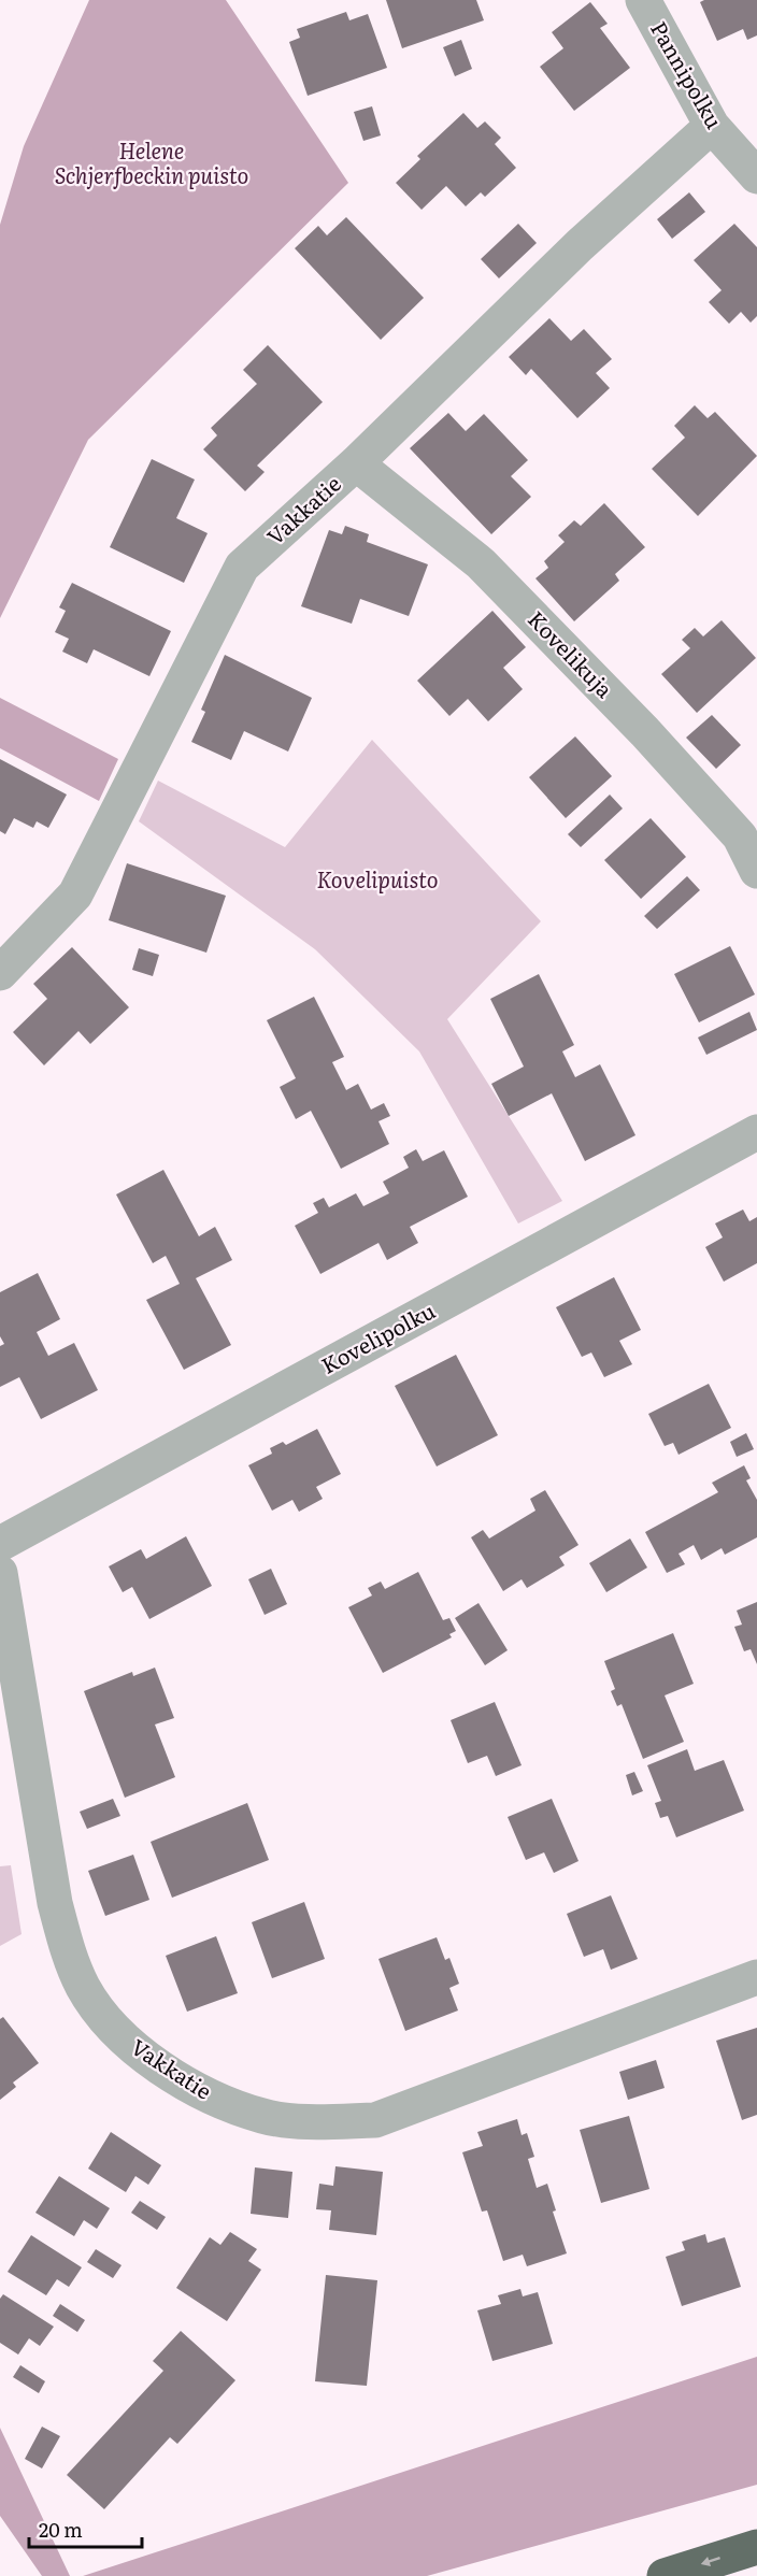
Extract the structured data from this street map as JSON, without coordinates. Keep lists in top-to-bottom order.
{
  "streets": {
    "street": [
      "Pannipolku",
      "Vakkatie",
      "Kovelikuja",
      "Kovelipolku"
    ]
  },
  "crossings": [
    ["Pannipolku", "Vakkatie"],
    ["Vakkatie", "Kovelikuja"]
  ],
  "parks": ["Helene Schjerfbeckin puisto", "Kovelipuisto"],
  "scale_bar": "20 m"
}
